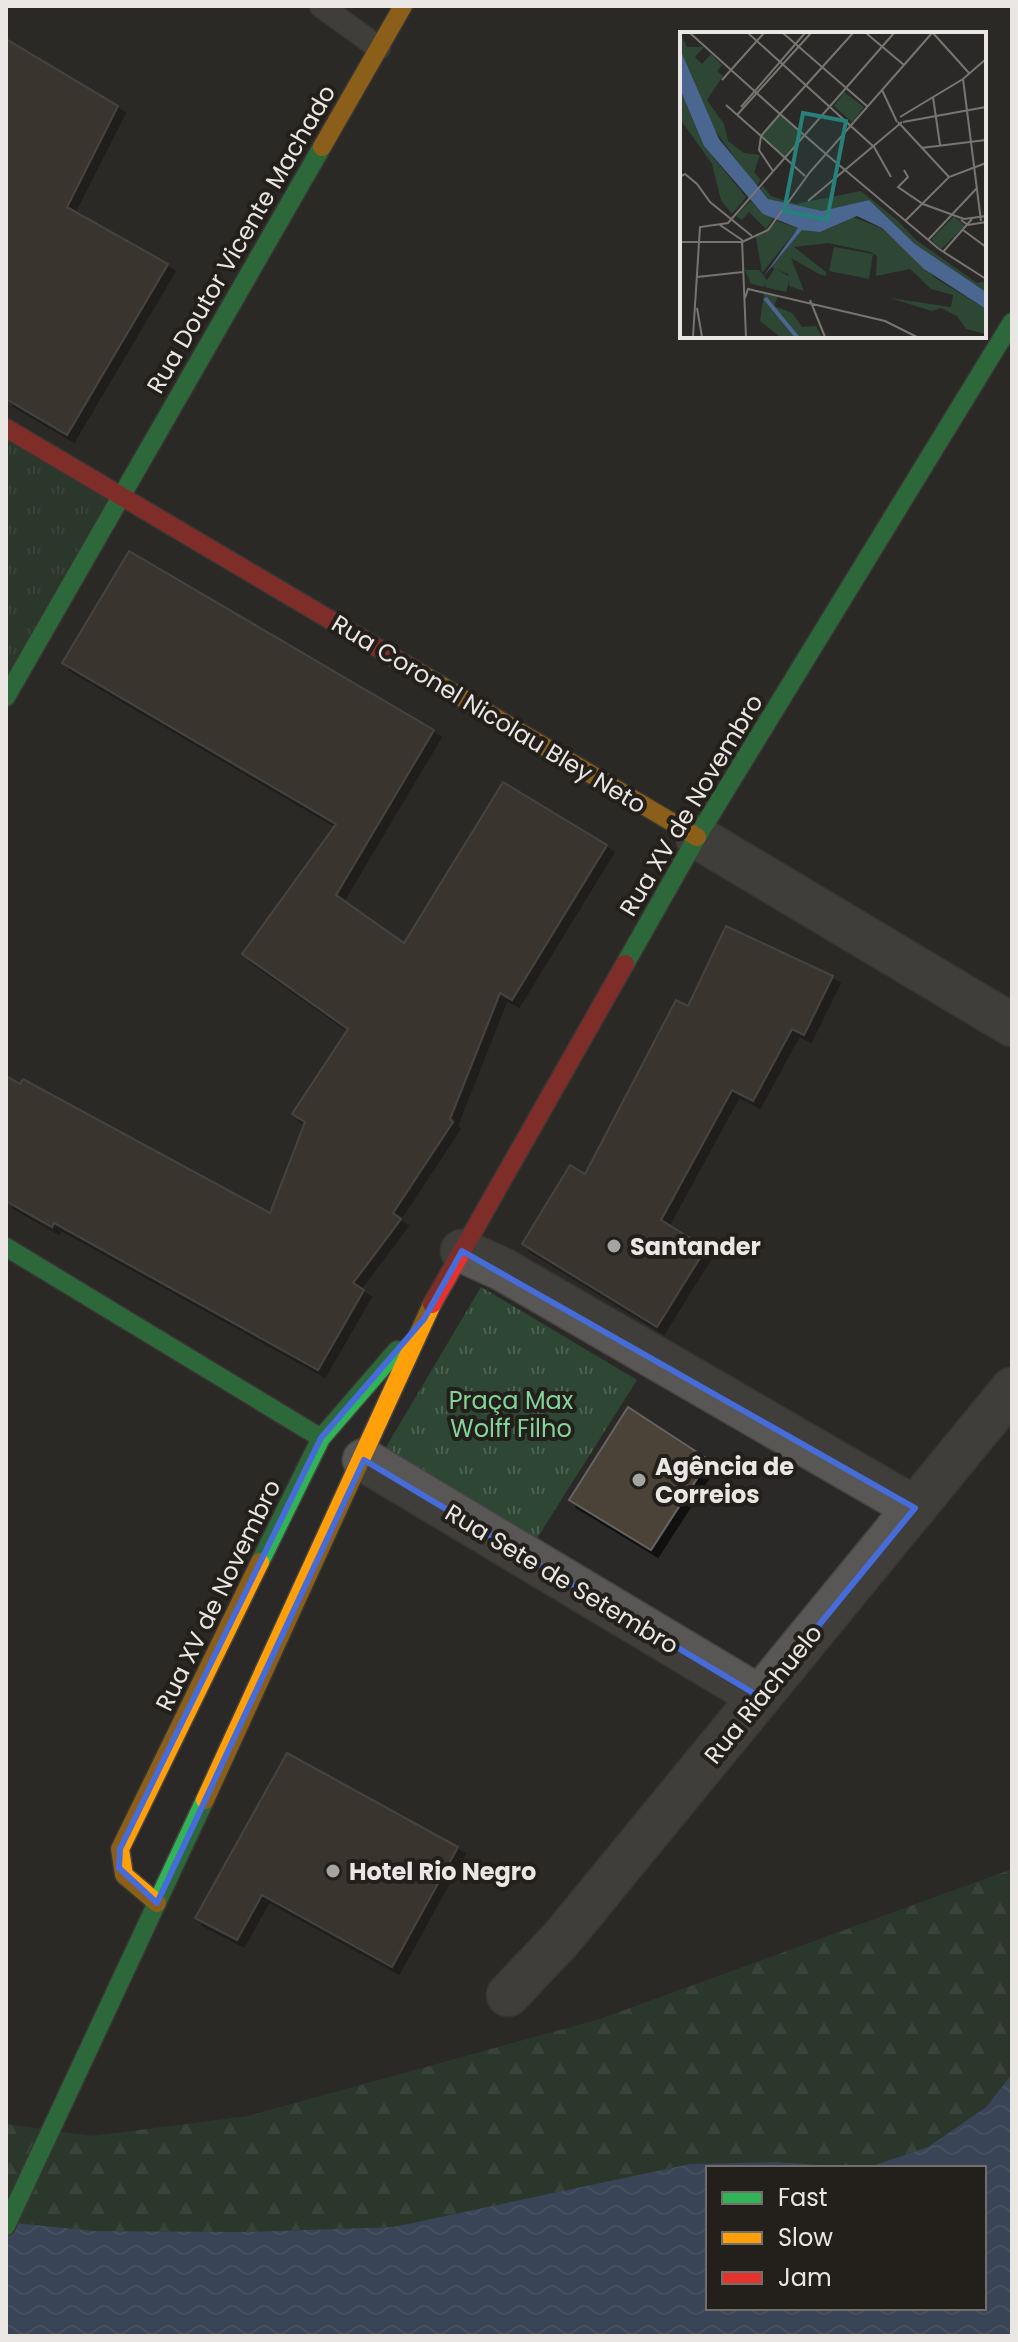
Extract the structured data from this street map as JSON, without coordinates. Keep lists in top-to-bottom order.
{
  "streets": {
    "main road": ["Rua Doutor Vicente Machado", "Rua Coronel Nicolau Bley Neto", "Rua XV de Novembro"],
    "street": ["Rua Sete de Setembro", "Rua Riachuelo"]
  },
  "crossings": [
    ["Rua Doutor Vicente Machado", "Rua Coronel Nicolau Bley Neto"],
    ["Rua Coronel Nicolau Bley Neto", "Rua XV de Novembro"],
    ["Rua XV de Novembro", "Rua Sete de Setembro"],
    ["Rua Sete de Setembro", "Rua Riachuelo"]
  ],
  "parks": ["Praça Max Wolff Filho"],
  "places": ["Santander", "Agência de Correios", "Hotel Rio Negro"],
  "legend": ["Fast", "Slow", "Jam"]
}
